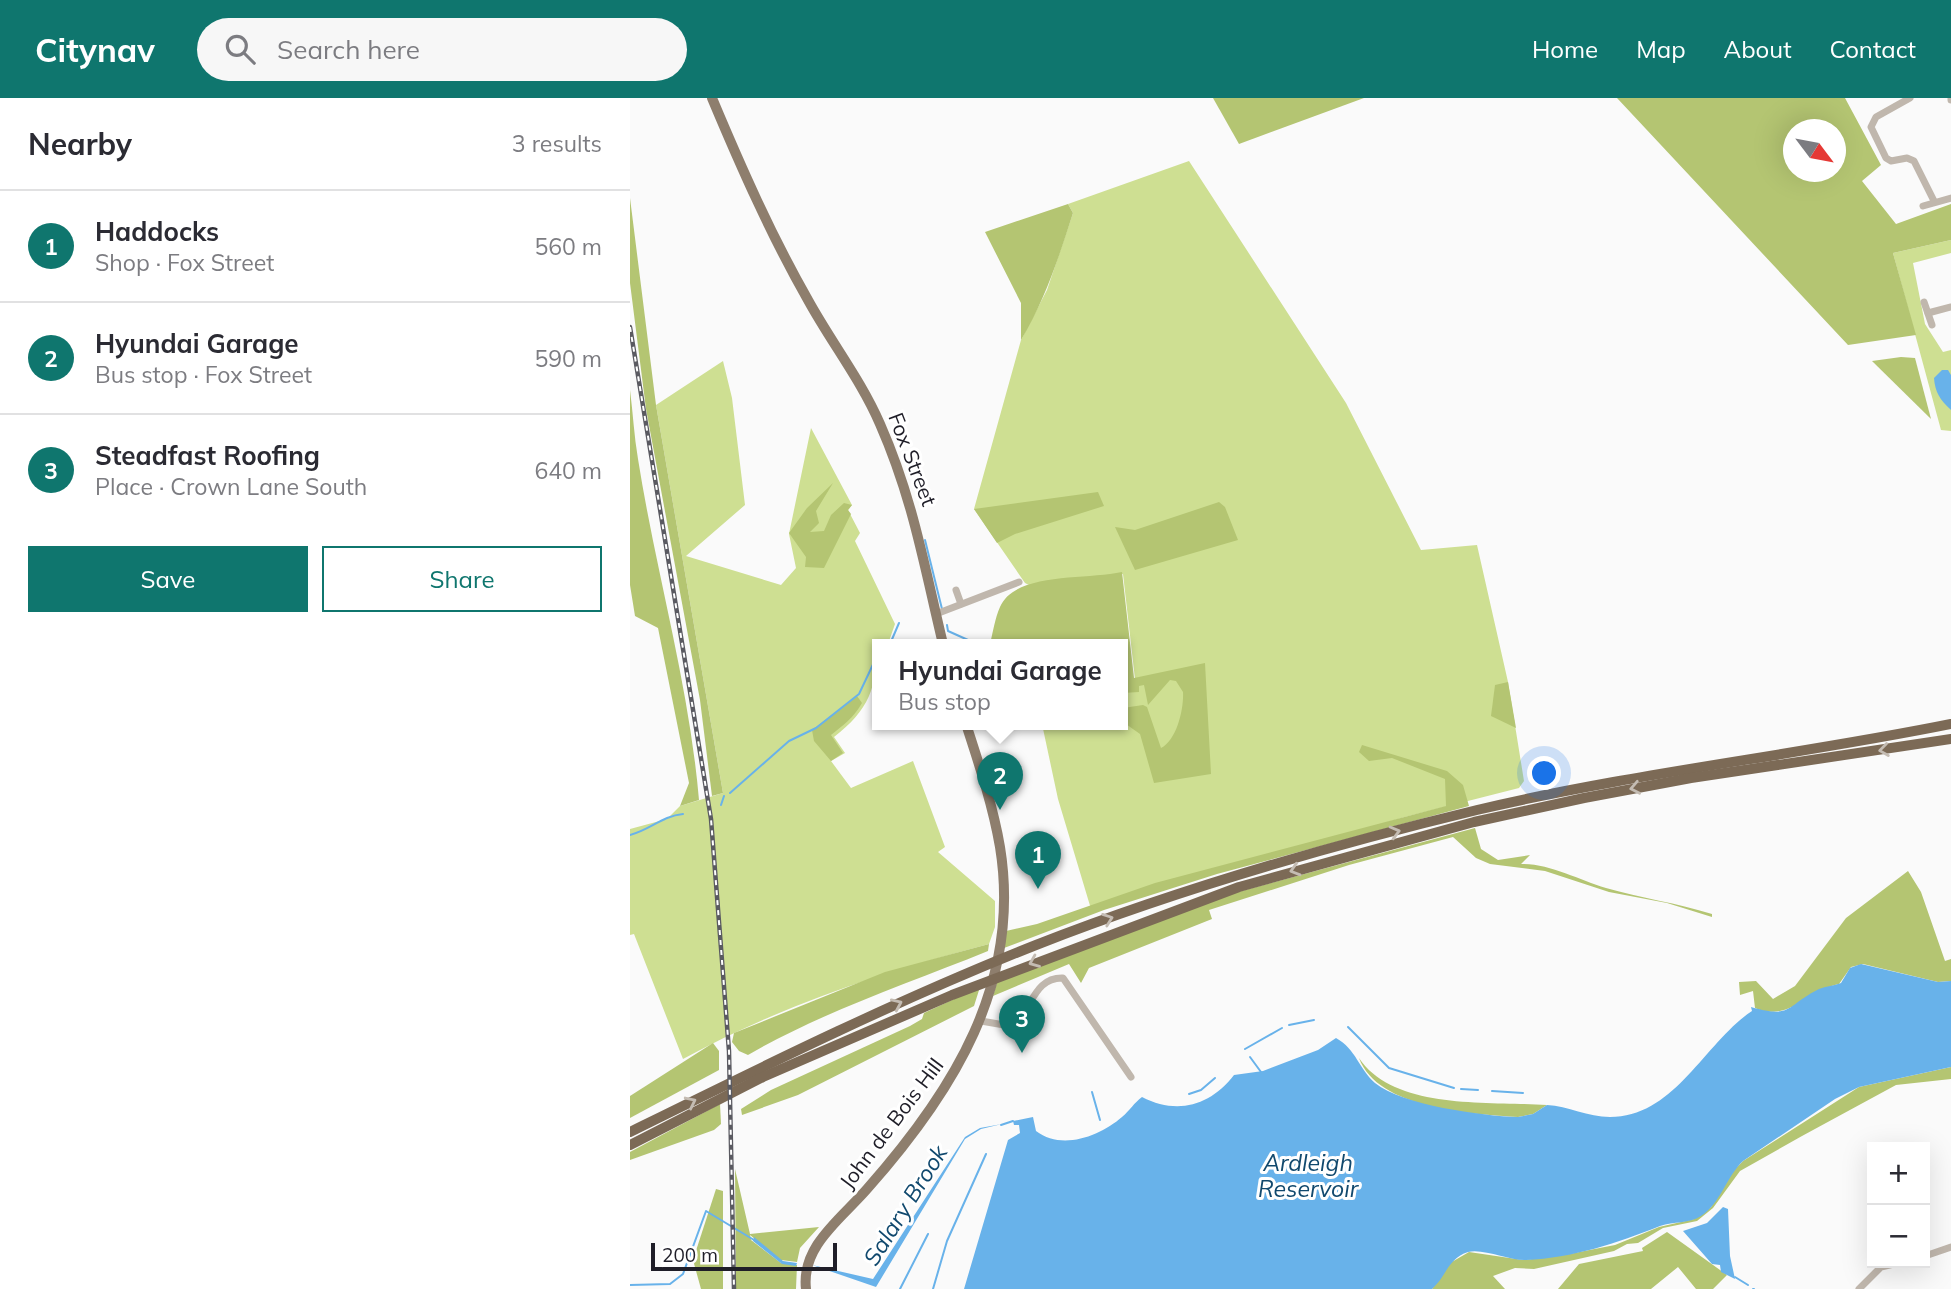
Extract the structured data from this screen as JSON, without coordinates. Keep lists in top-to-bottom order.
{
  "streets": {
    "main road": ["Fox Street", "John de Bois Hill"]
  },
  "water": ["Ardleigh Reservoir", "Salary Brook"],
  "scale_bar": "200 m",
  "north": "bottom right",
  "page": {
    "header": "Citynav",
    "search": "Search here",
    "nav": [
      "Home",
      "Map",
      "About",
      "Contact"
    ],
    "heading": ["Nearby", "3 results"],
    "list": [
      {
        "mark": "1",
        "name": "Haddocks",
        "note": "Shop · Fox Street",
        "value": "560 m"
      },
      {
        "mark": "2",
        "name": "Hyundai Garage",
        "note": "Bus stop · Fox Street",
        "value": "590 m"
      },
      {
        "mark": "3",
        "name": "Steadfast Roofing",
        "note": "Place · Crown Lane South",
        "value": "640 m"
      }
    ],
    "buttons": ["Save", "Share"],
    "popup": ["Hyundai Garage", "Bus stop"],
    "pins": ["2", "1", "3"],
    "map_buttons": ["+", "−"],
    "scale": "200 m"
  }
}
